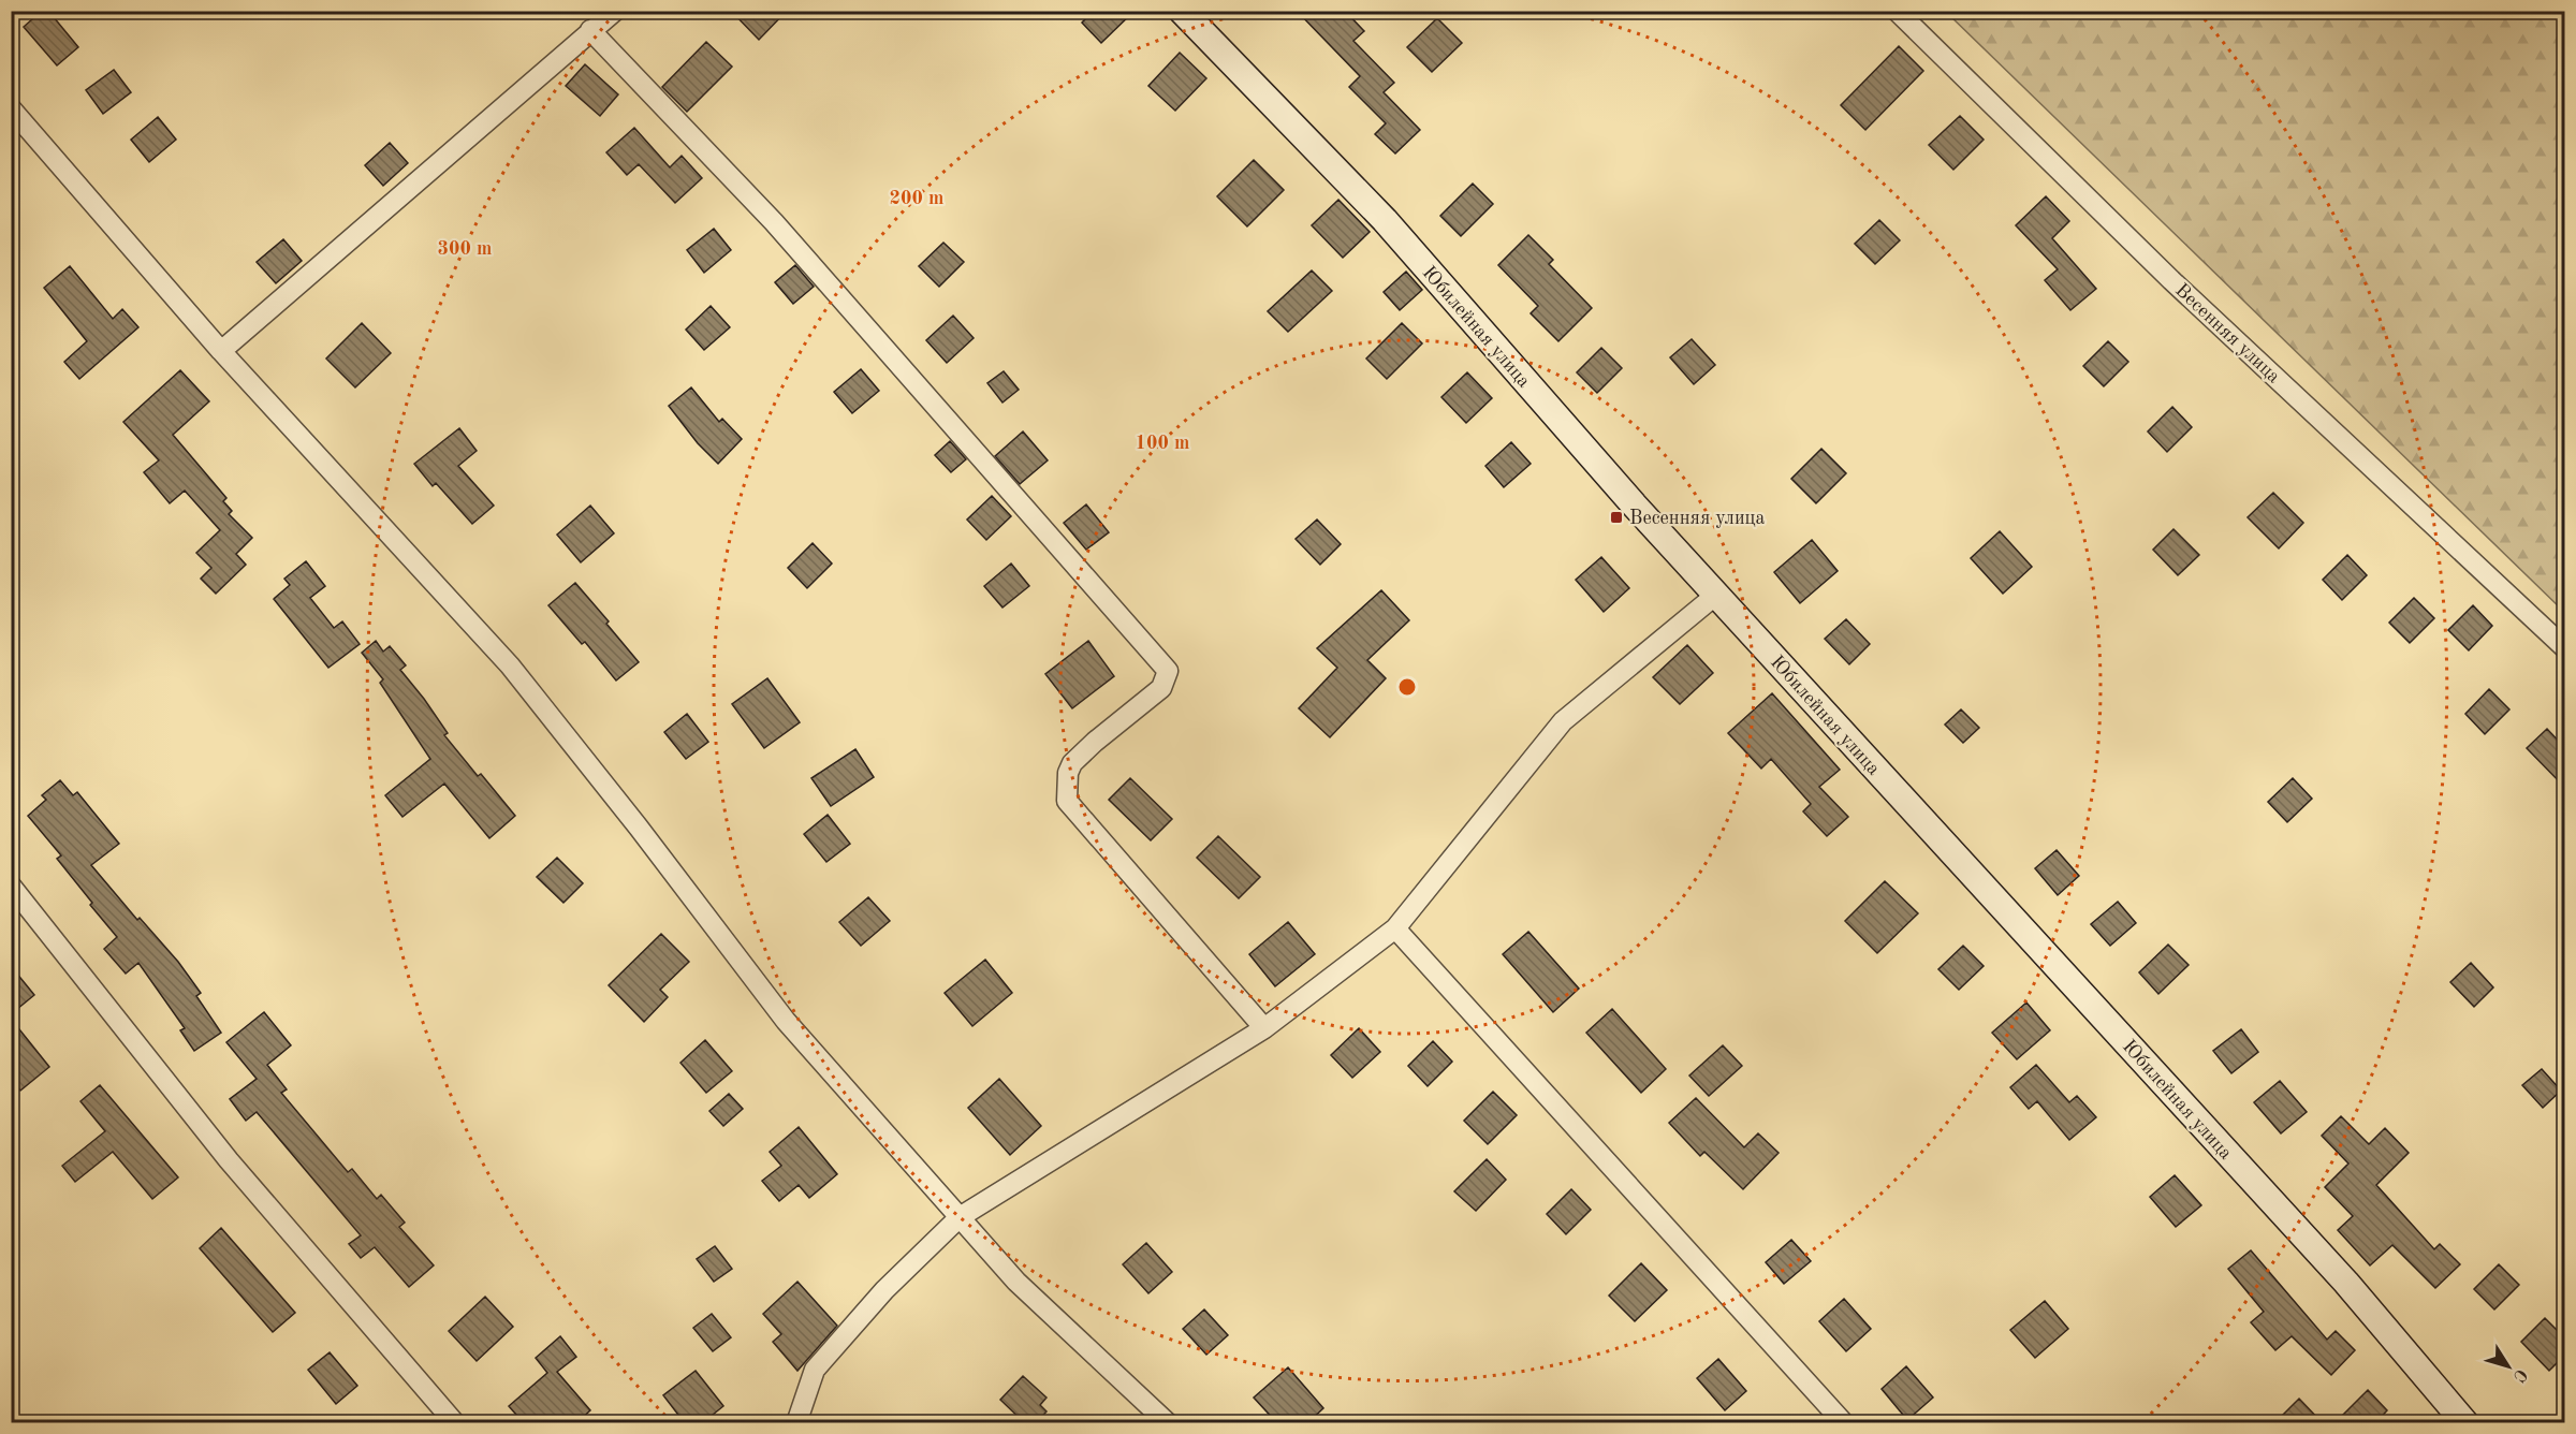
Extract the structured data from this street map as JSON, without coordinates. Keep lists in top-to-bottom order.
{
  "streets": {
    "street": ["Юбилейная улица", "Весенняя улица"]
  },
  "places": {
    "transit": ["Весенняя улица"]
  },
  "north": "bottom right",
  "rings": ["200 m", "300 m", "100 m"]
}
